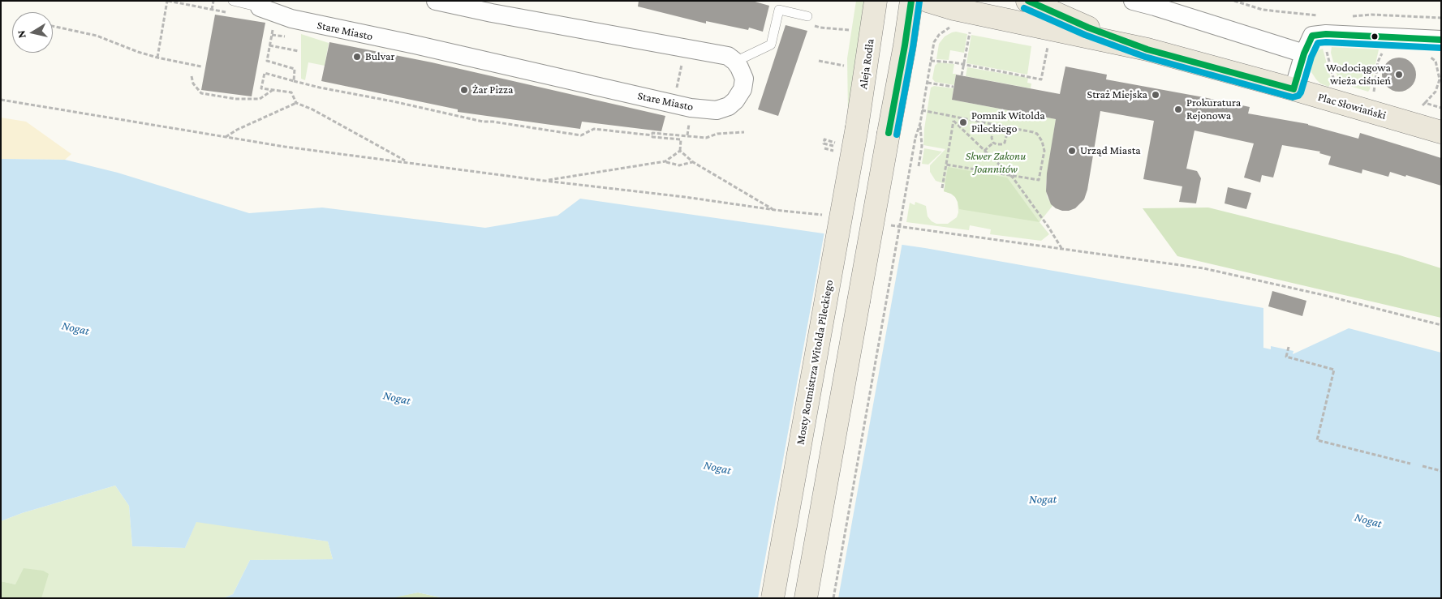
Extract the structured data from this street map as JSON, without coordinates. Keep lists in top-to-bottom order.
{
  "streets": {
    "main road": ["Aleja Rodła", "Plac Słowiański", "Mosty Rotmistrza Witolda Pileckiego"],
    "street": ["Stare Miasto"]
  },
  "crossings": [
    ["Aleja Rodła", "Mosty Rotmistrza Witolda Pileckiego"]
  ],
  "water": ["Nogat"],
  "parks": ["Skwer Zakonu Joannitów"],
  "places": [
    "Bulvar",
    "Wodociągowa wieża ciśnień",
    "Żar Pizza",
    "Straż Miejska",
    "Prokuratura Rejonowa",
    "Pomnik Witolda Pileckiego",
    "Urząd Miasta"
  ],
  "north": "left"
}
